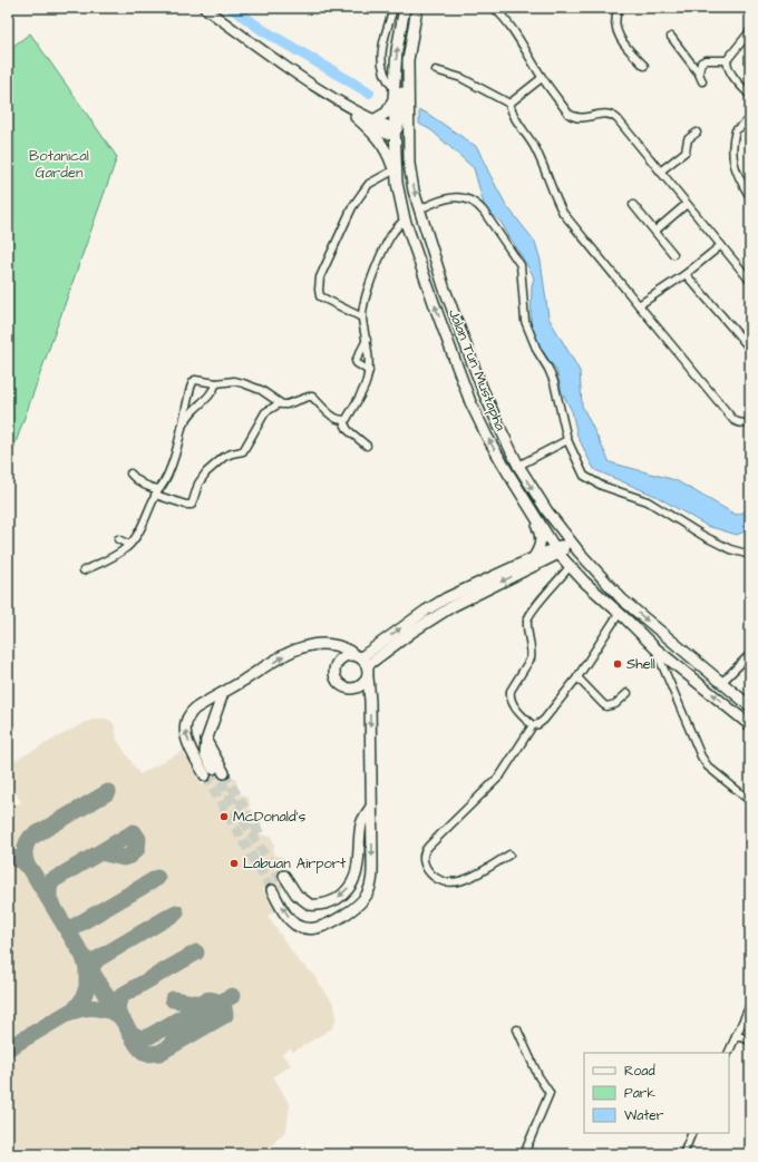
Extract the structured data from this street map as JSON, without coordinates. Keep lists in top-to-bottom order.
{
  "streets": {
    "main road": ["Jalan Tun Mustapha"]
  },
  "parks": ["Botanical Garden"],
  "places": ["Shell", "McDonald's", "Labuan Airport"],
  "legend": ["Road", "Park", "Water"]
}
